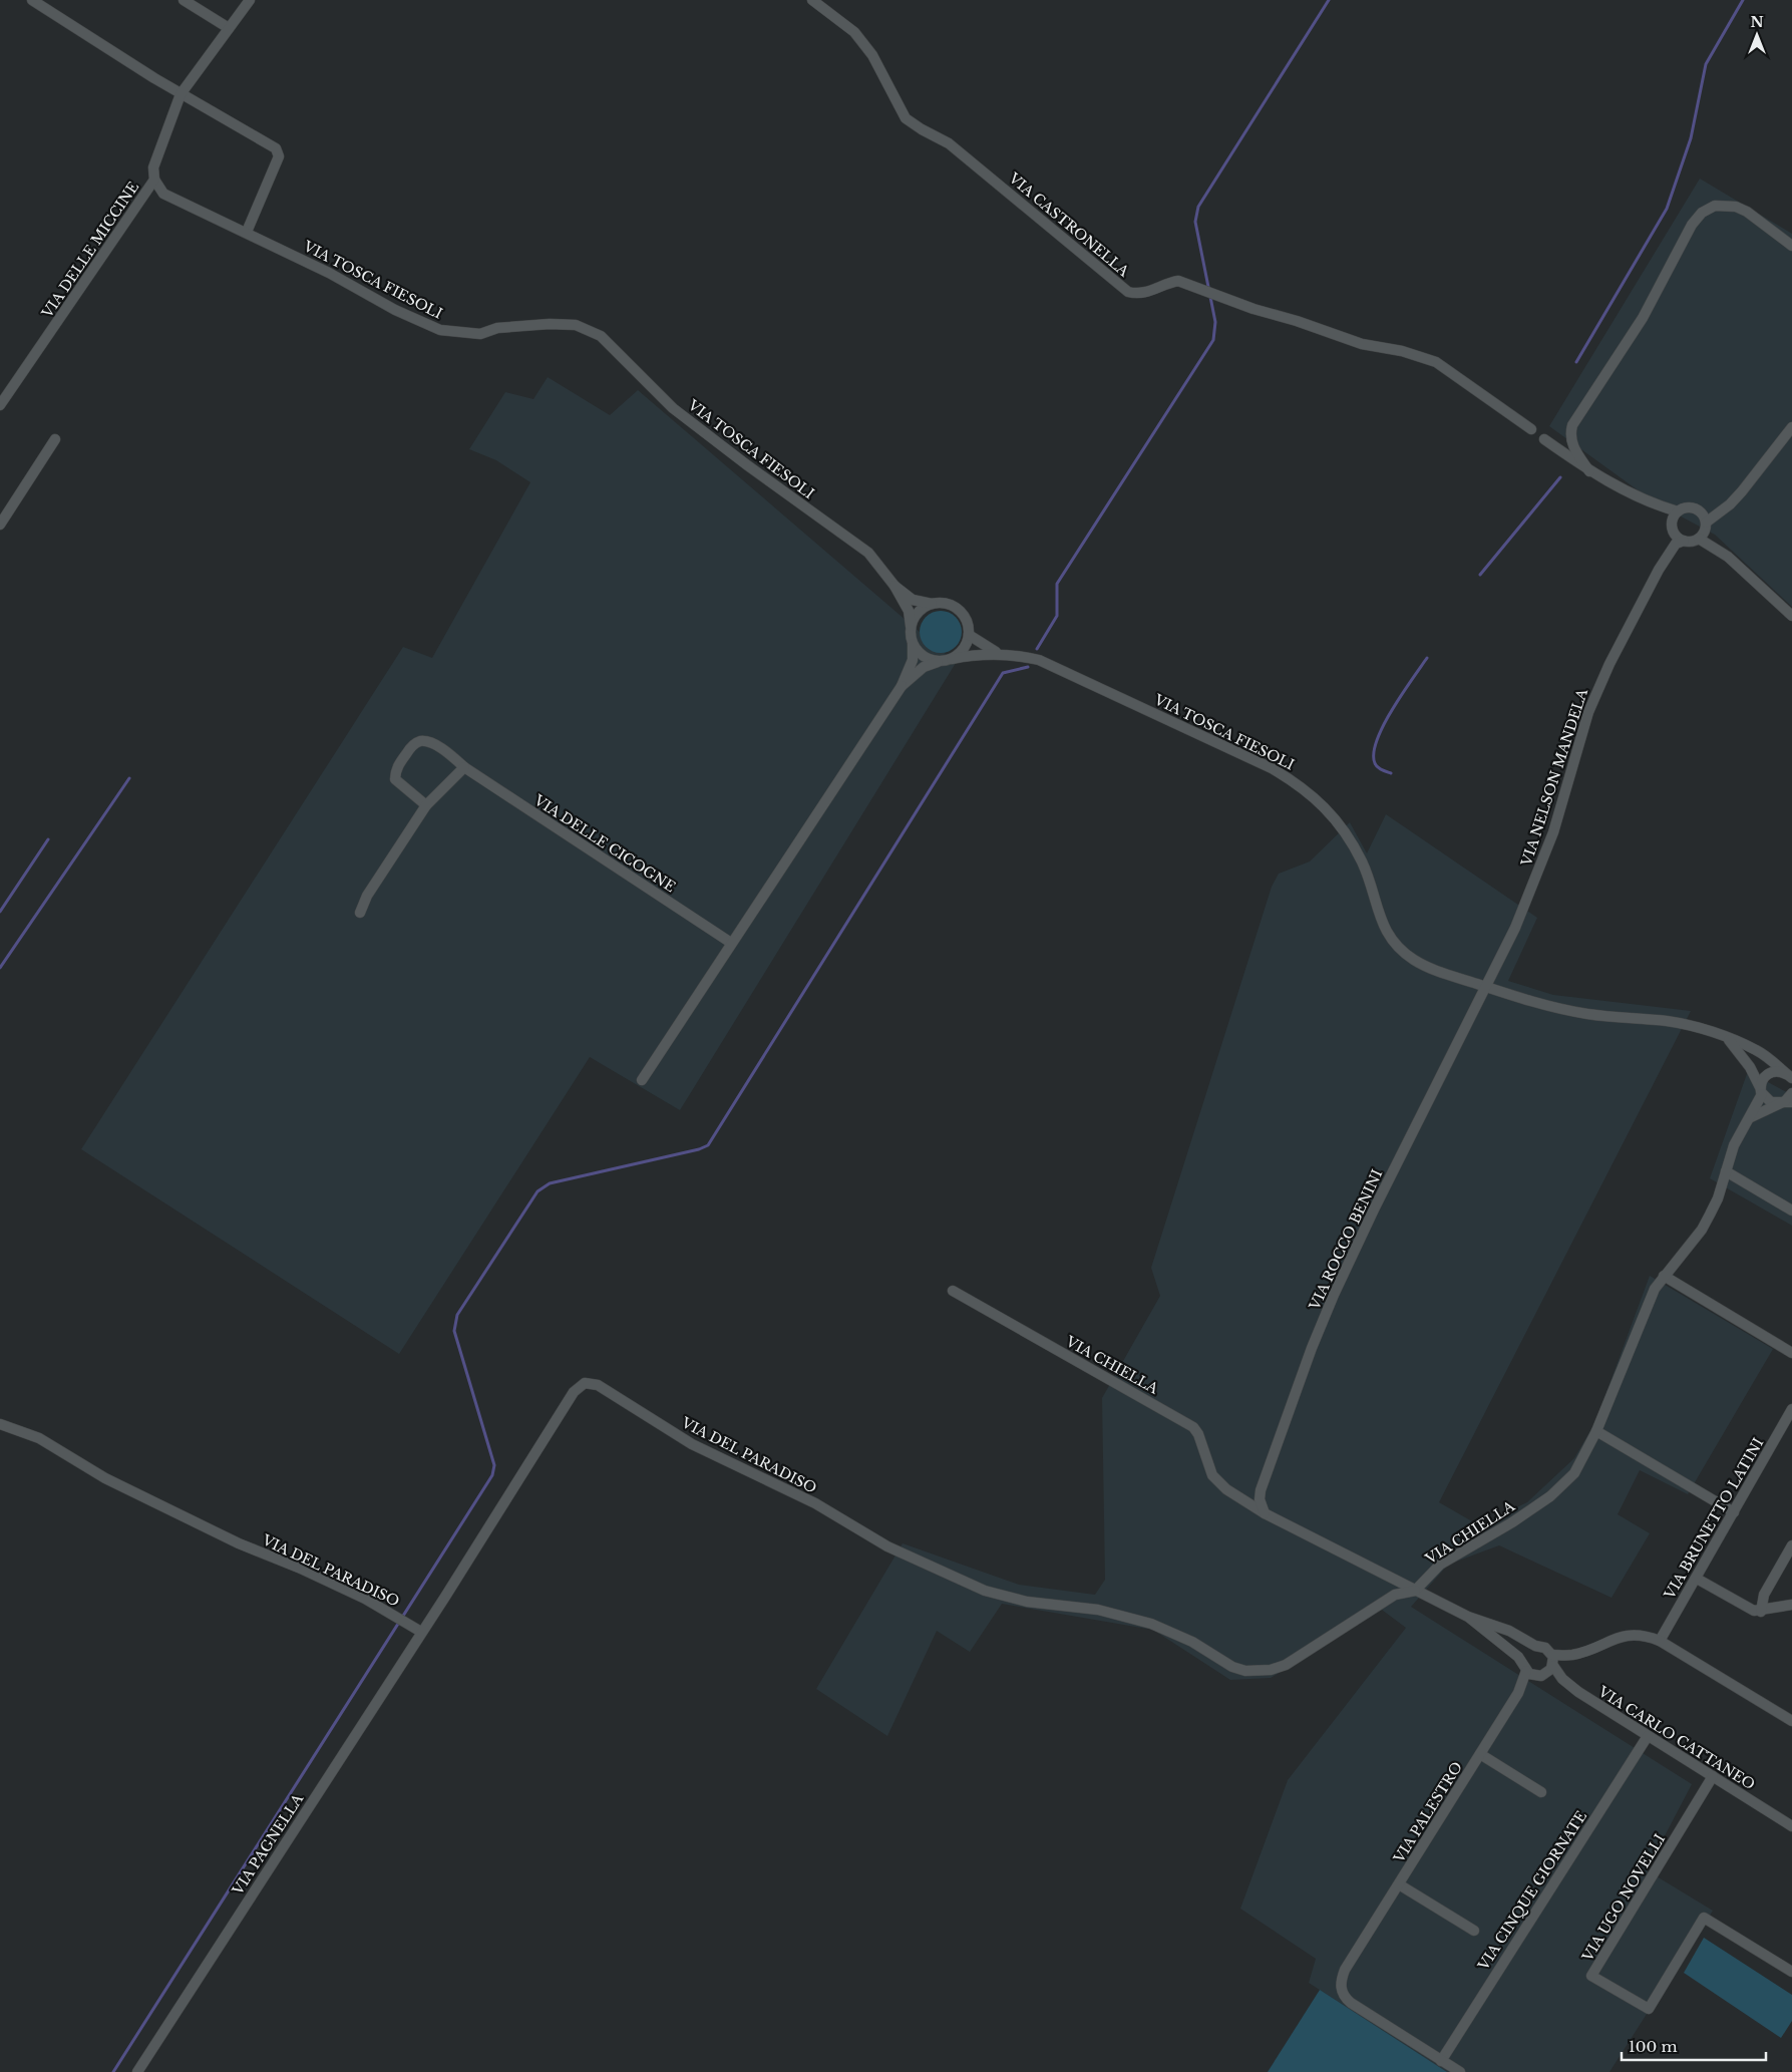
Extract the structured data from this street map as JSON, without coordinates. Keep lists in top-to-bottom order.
{
  "streets": {
    "street": [
      "VIA CASTRONELLA",
      "VIA DELLE MICCINE",
      "VIA TOSCA FIESOLI",
      "VIA NELSON MANDELA",
      "VIA DELLE CICOGNE",
      "VIA ROCCO BENINI",
      "VIA CHIELLA",
      "VIA DEL PARADISO",
      "VIA BRUNETTO LATINI",
      "VIA CARLO CATTANEO",
      "VIA PALESTRO",
      "VIA PAGNELLA",
      "VIA CINQUE GIORNATE",
      "VIA UGO NOVELLI"
    ]
  },
  "crossings": [
    ["VIA DELLE MICCINE", "VIA TOSCA FIESOLI"],
    ["VIA TOSCA FIESOLI", "VIA NELSON MANDELA"],
    ["VIA TOSCA FIESOLI", "VIA ROCCO BENINI"],
    ["VIA TOSCA FIESOLI", "VIA CHIELLA"],
    ["VIA NELSON MANDELA", "VIA ROCCO BENINI"],
    ["VIA ROCCO BENINI", "VIA CHIELLA"],
    ["VIA CHIELLA", "VIA DEL PARADISO"],
    ["VIA DEL PARADISO", "VIA PAGNELLA"],
    ["VIA CARLO CATTANEO", "VIA PALESTRO"],
    ["VIA CARLO CATTANEO", "VIA CINQUE GIORNATE"],
    ["VIA CARLO CATTANEO", "VIA UGO NOVELLI"],
    ["VIA PALESTRO", "VIA CINQUE GIORNATE"]
  ],
  "scale_bar": "100 m",
  "north": "top"
}
